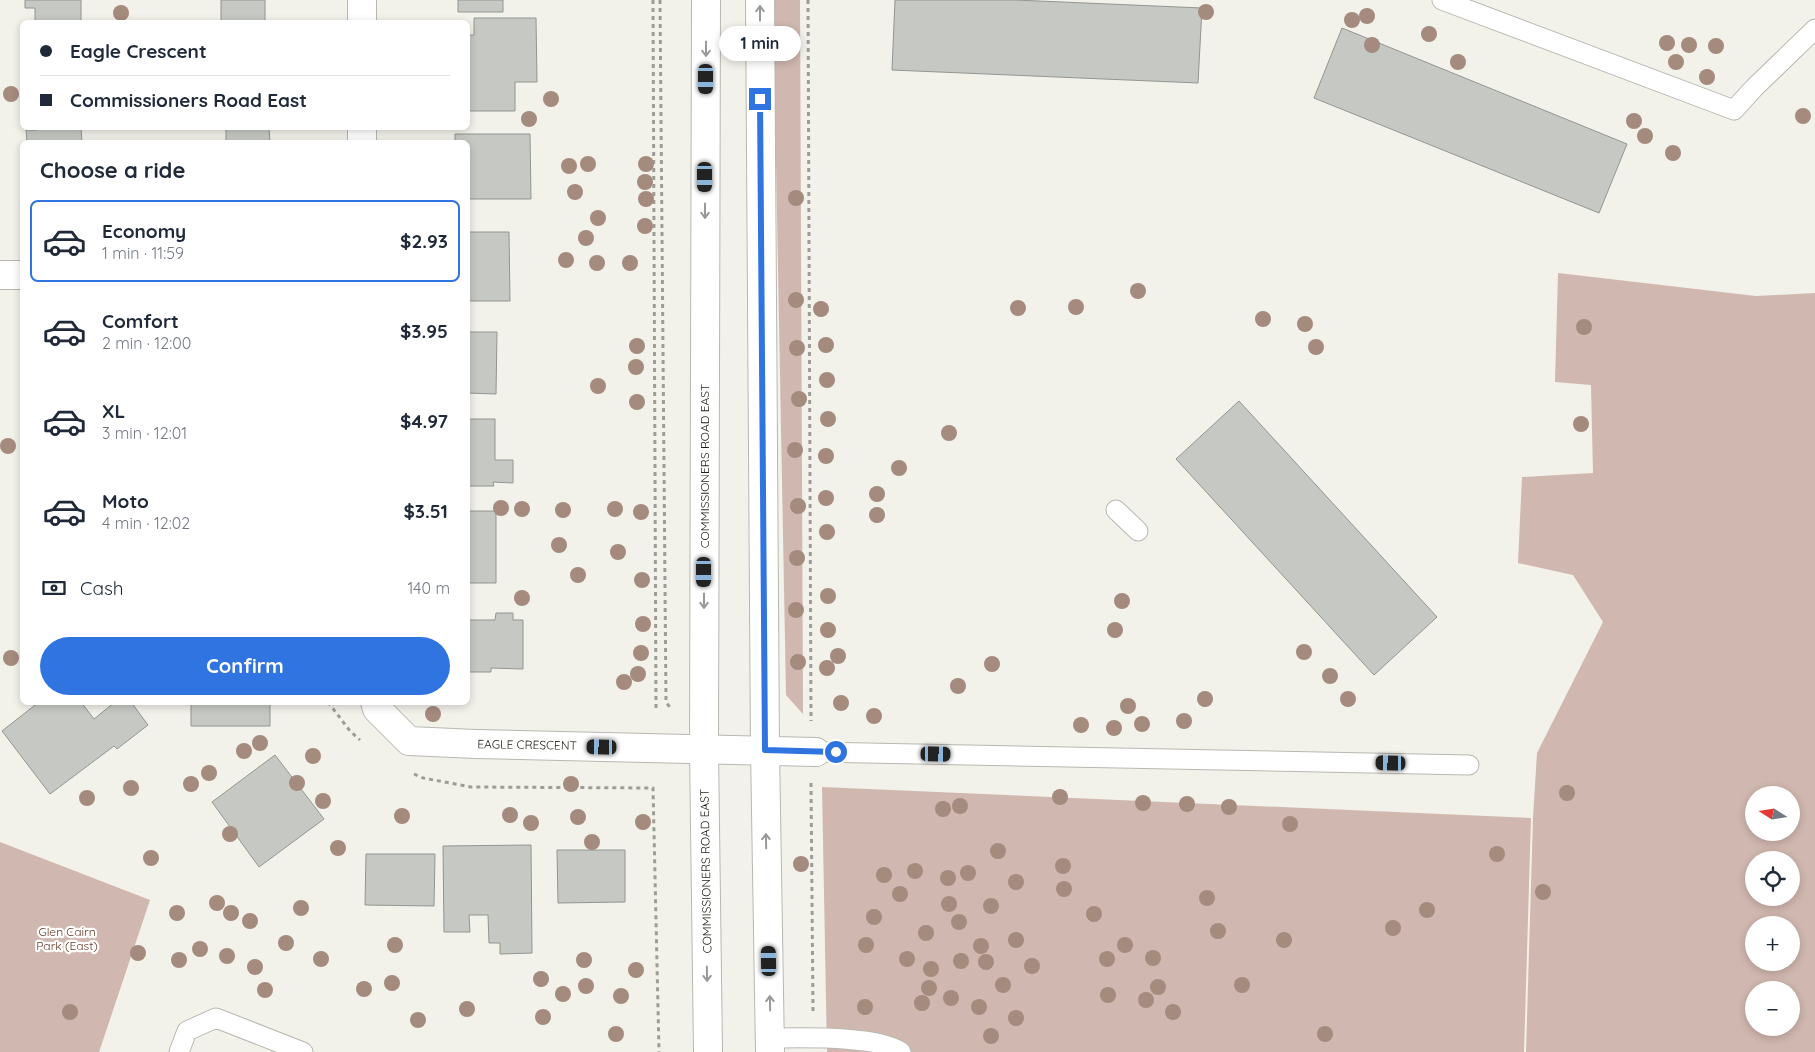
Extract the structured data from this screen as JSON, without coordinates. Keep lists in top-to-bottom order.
{
  "streets": {
    "main road": ["COMMISSIONERS ROAD EAST", "EAGLE CRESCENT"]
  },
  "crossings": [
    ["COMMISSIONERS ROAD EAST", "EAGLE CRESCENT"]
  ],
  "parks": ["Glen Cairn Park (East)"],
  "north": "left",
  "page": {
    "banner": ["Eagle Crescent", "Commissioners Road East"],
    "bubble": "1 min",
    "heading": "Choose a ride",
    "list": [
      {
        "name": "Economy",
        "note": "1 min · 11:59",
        "value": "$2.93"
      },
      {
        "name": "Comfort",
        "note": "2 min · 12:00",
        "value": "$3.95"
      },
      {
        "name": "XL",
        "note": "3 min · 12:01",
        "value": "$4.97"
      },
      {
        "name": "Moto",
        "note": "4 min · 12:02",
        "value": "$3.51"
      }
    ],
    "pay": ["Cash", "140 m"],
    "buttons": "Confirm",
    "map_buttons": ["+", "−"]
  }
}
